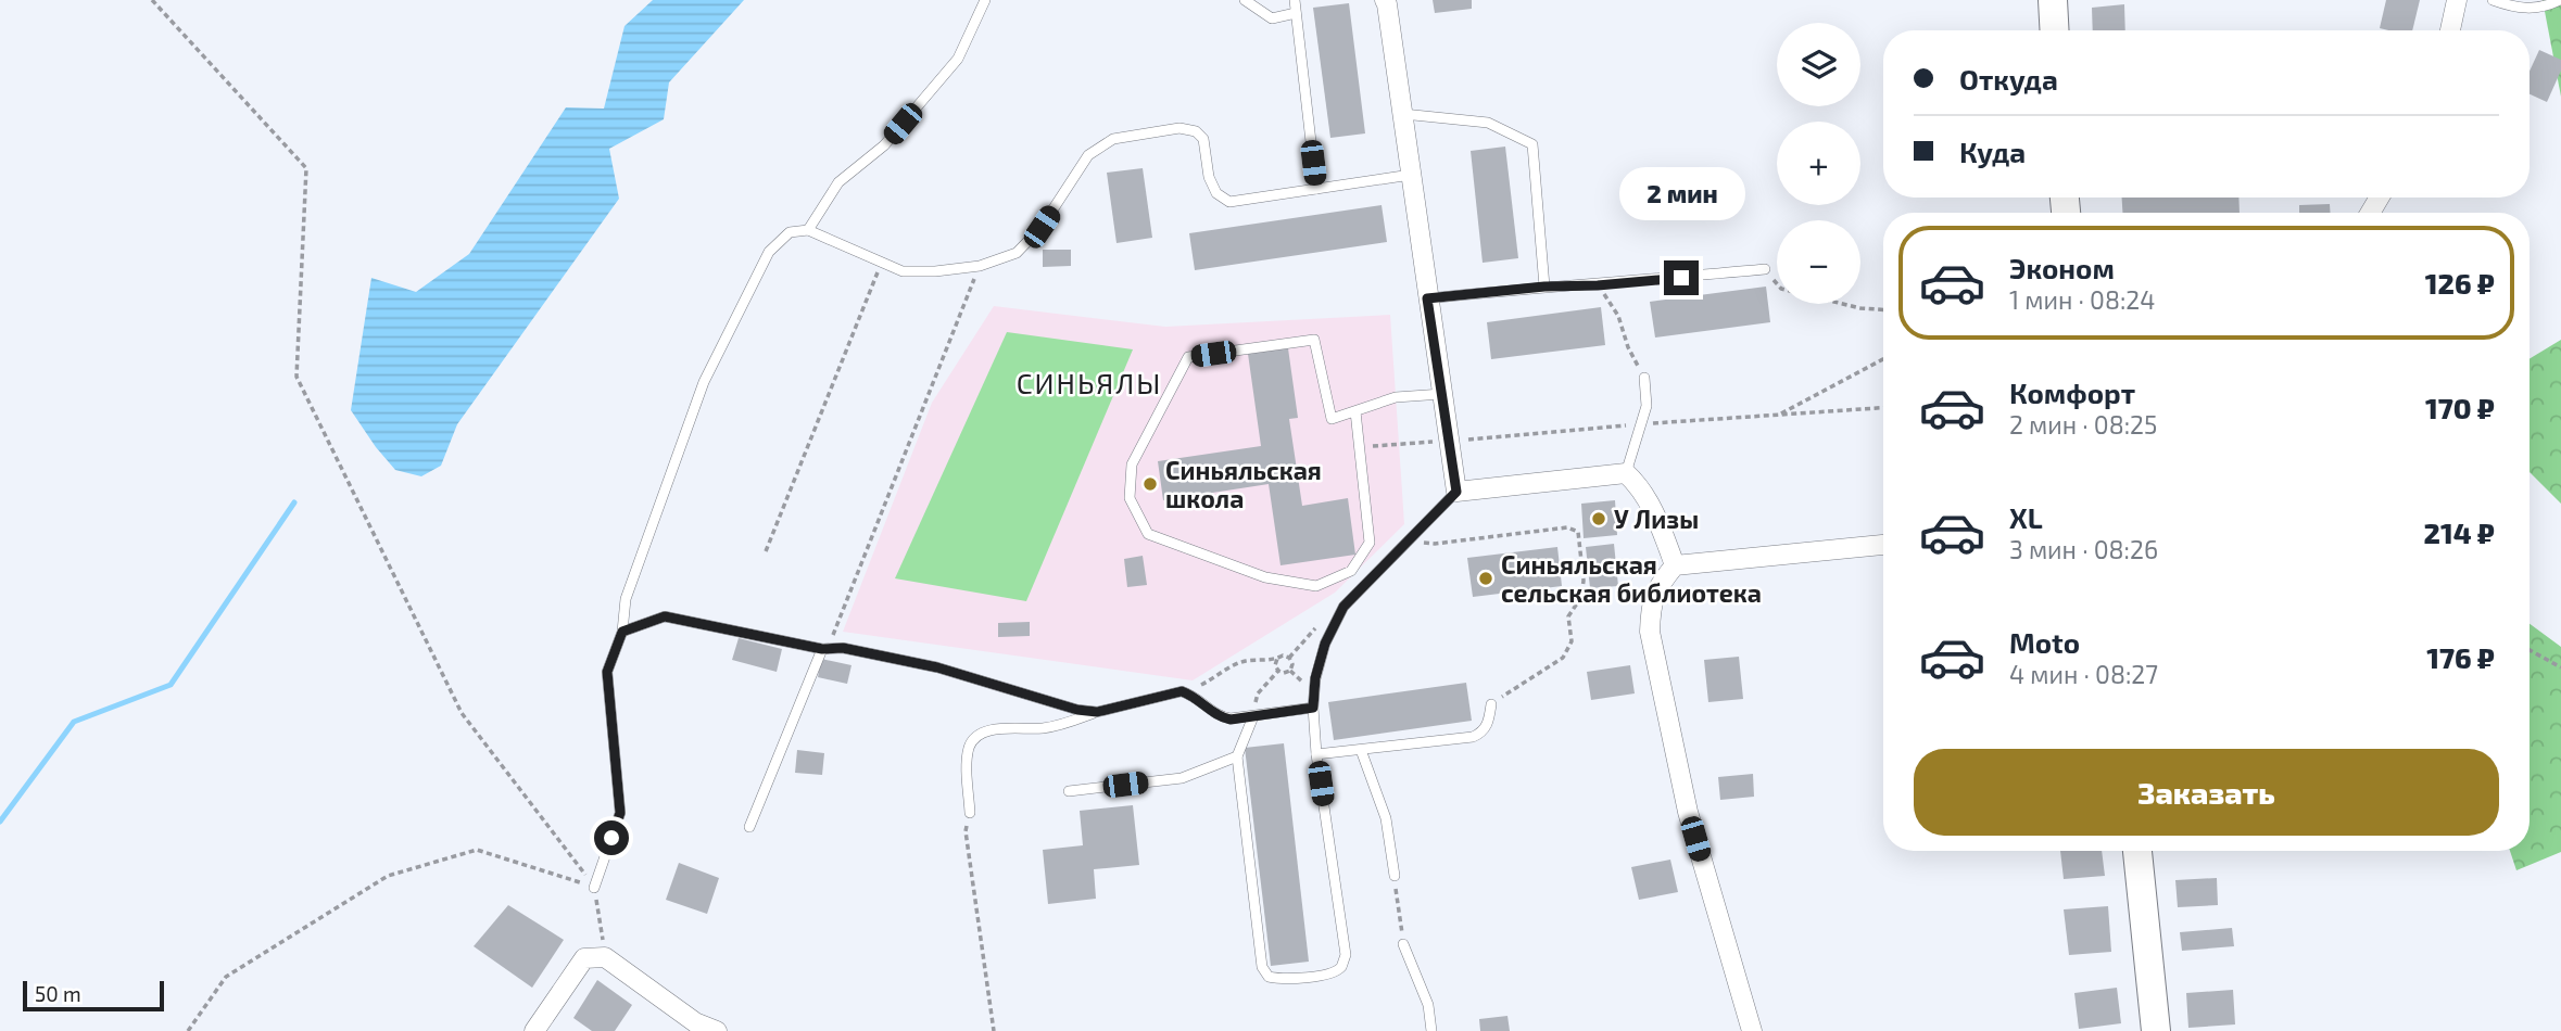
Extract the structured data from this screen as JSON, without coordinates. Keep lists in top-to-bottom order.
{
  "districts": ["СИНЬЯЛЫ"],
  "places": ["Синьяльская школа", "У Лизы", "Синьяльская сельская библиотека"],
  "scale_bar": "50 m",
  "page": {
    "map_buttons": ["+", "−"],
    "banner": ["Откуда", "Куда"],
    "bubble": "2 мин",
    "list": [
      {
        "name": "Эконом",
        "note": "1 мин · 08:24",
        "value": "126 ₽"
      },
      {
        "name": "Комфорт",
        "note": "2 мин · 08:25",
        "value": "170 ₽"
      },
      {
        "name": "XL",
        "note": "3 мин · 08:26",
        "value": "214 ₽"
      },
      {
        "name": "Moto",
        "note": "4 мин · 08:27",
        "value": "176 ₽"
      }
    ],
    "buttons": "Заказать",
    "scale": "50 m"
  }
}
